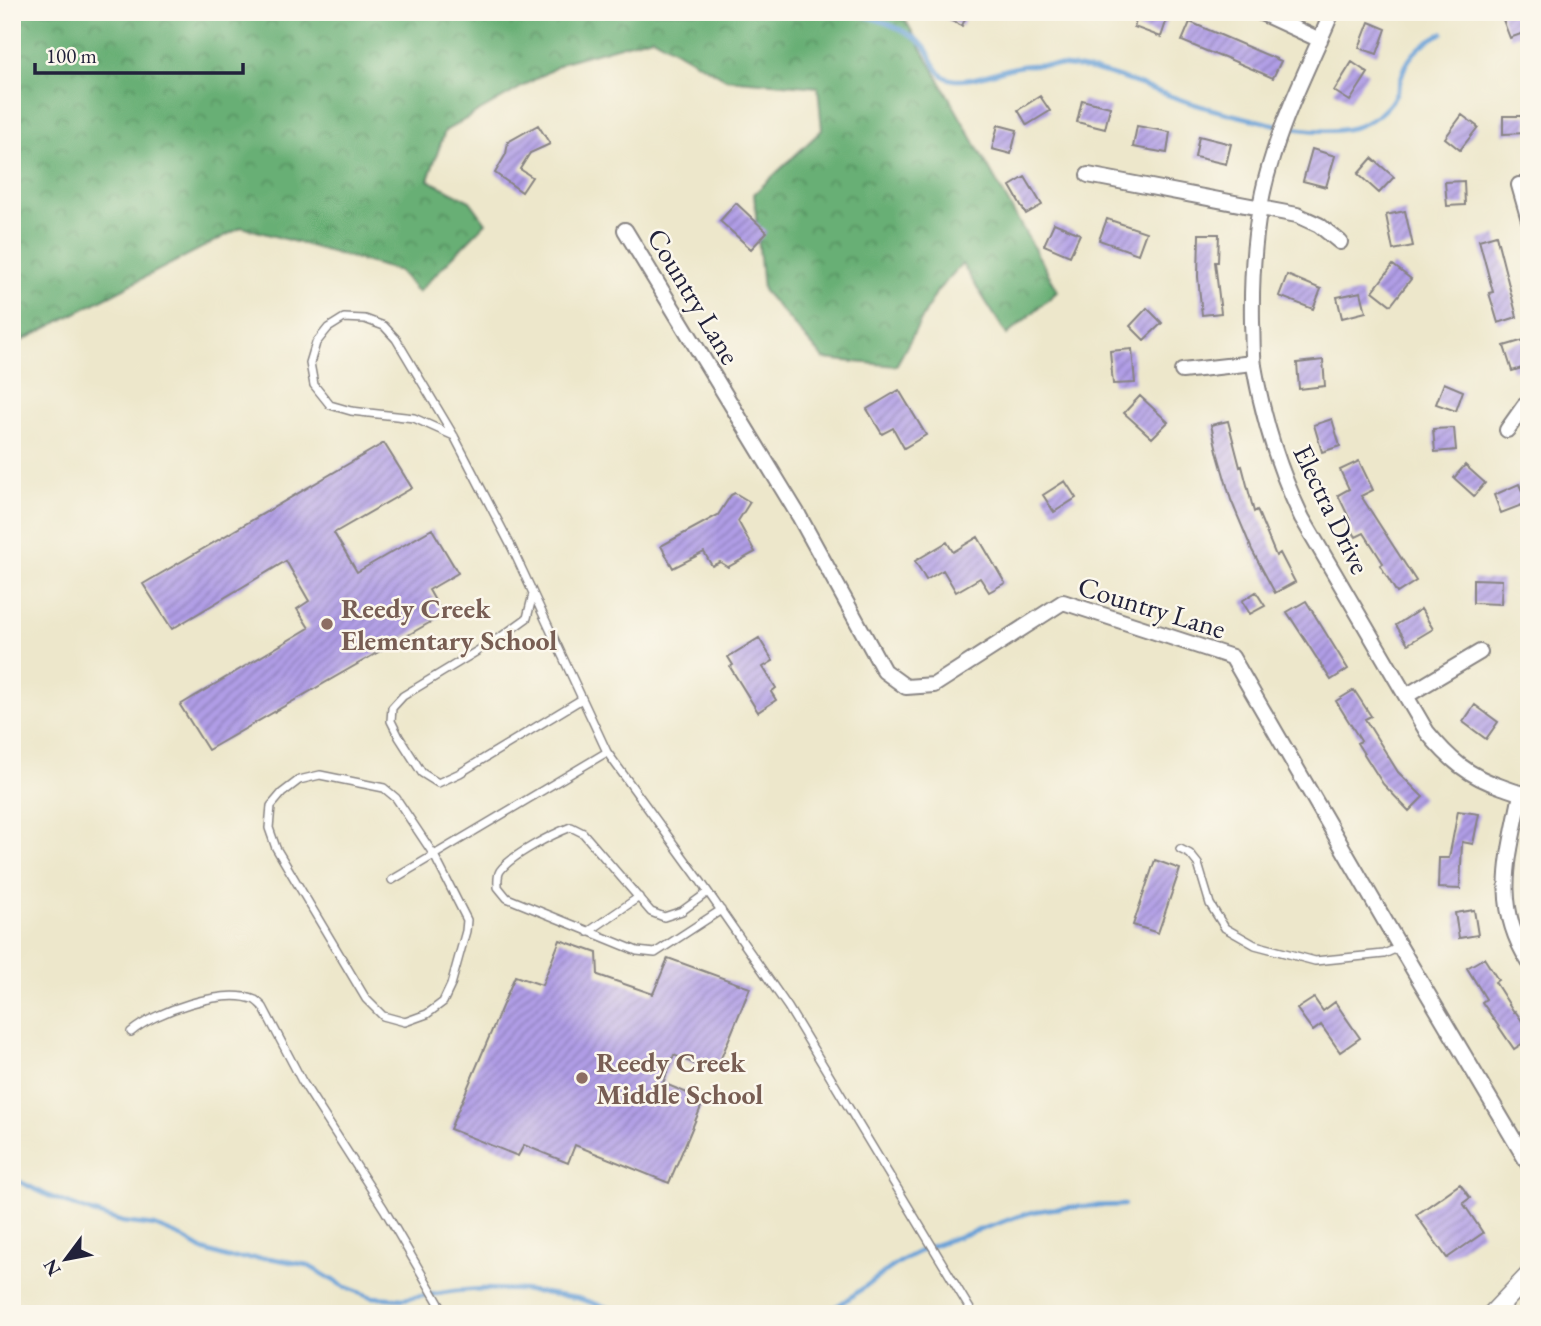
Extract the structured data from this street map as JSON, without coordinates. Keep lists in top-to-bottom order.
{
  "streets": {
    "street": ["Country Lane", "Electra Drive"]
  },
  "places": ["Reedy Creek Elementary School", "Reedy Creek Middle School"],
  "scale_bar": "100 m",
  "north": "bottom left"
}
